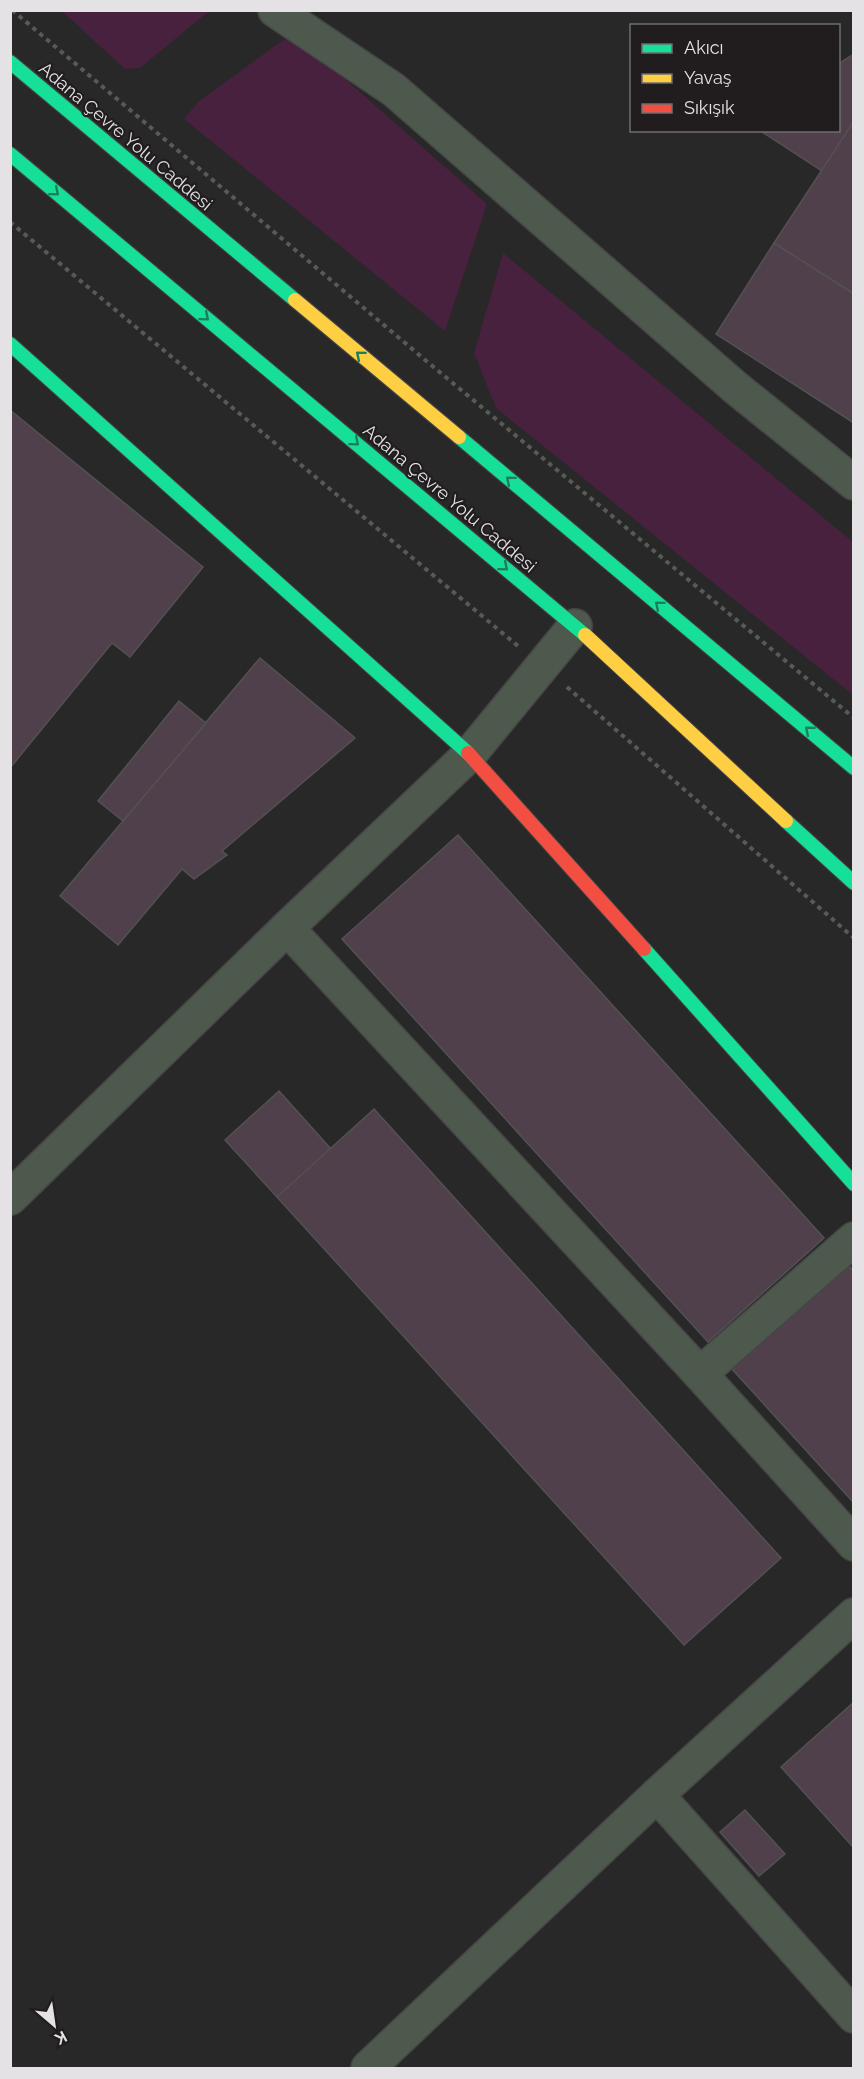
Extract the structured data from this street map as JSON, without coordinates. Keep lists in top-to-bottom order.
{
  "streets": {
    "main road": ["Adana Çevre Yolu Caddesi"]
  },
  "legend": ["Akıcı", "Yavaş", "Sıkışık"],
  "north": "bottom right"
}
